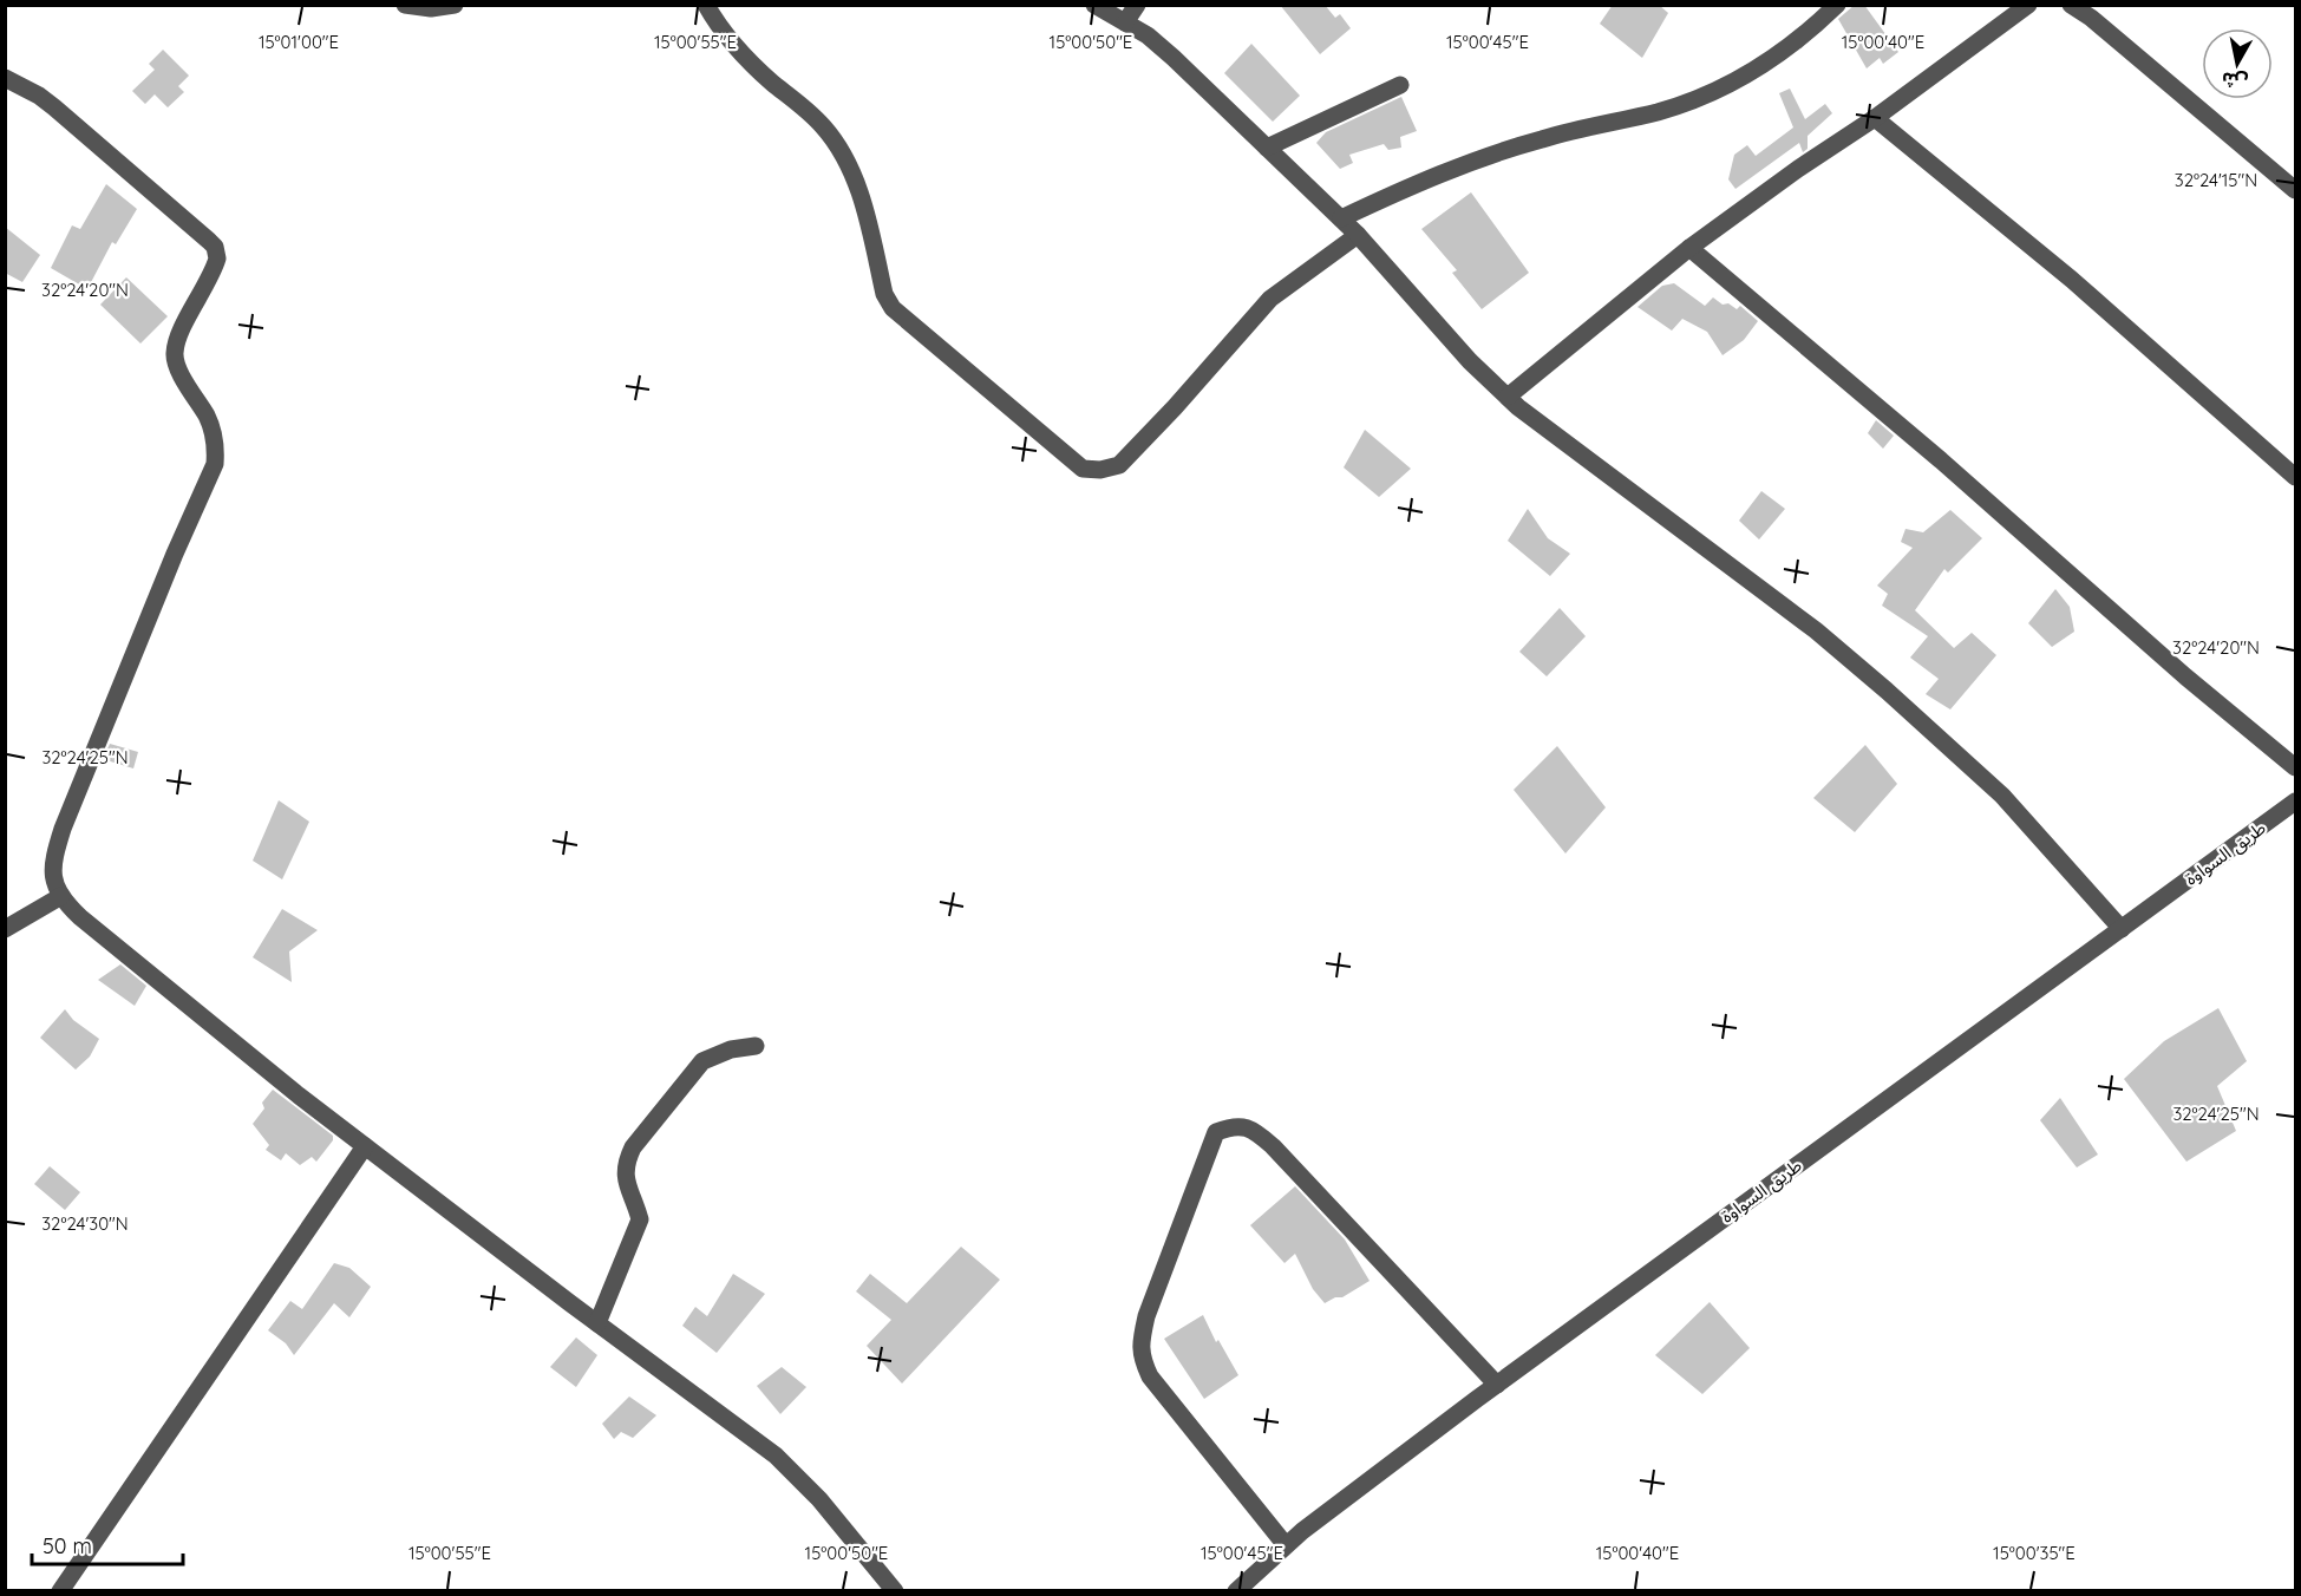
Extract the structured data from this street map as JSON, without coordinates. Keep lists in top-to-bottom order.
{
  "streets": {
    "street": ["طريق السواوة"]
  },
  "scale_bar": "50 m",
  "north": "bottom",
  "coordinates": [
    "15°01'00\"E",
    "15°00'55\"E",
    "15°00'50\"E",
    "15°00'45\"E",
    "15°00'40\"E",
    "32°24'15\"N",
    "32°24'20\"N",
    "32°24'25\"N",
    "32°24'30\"N",
    "15°00'35\"E"
  ]
}
